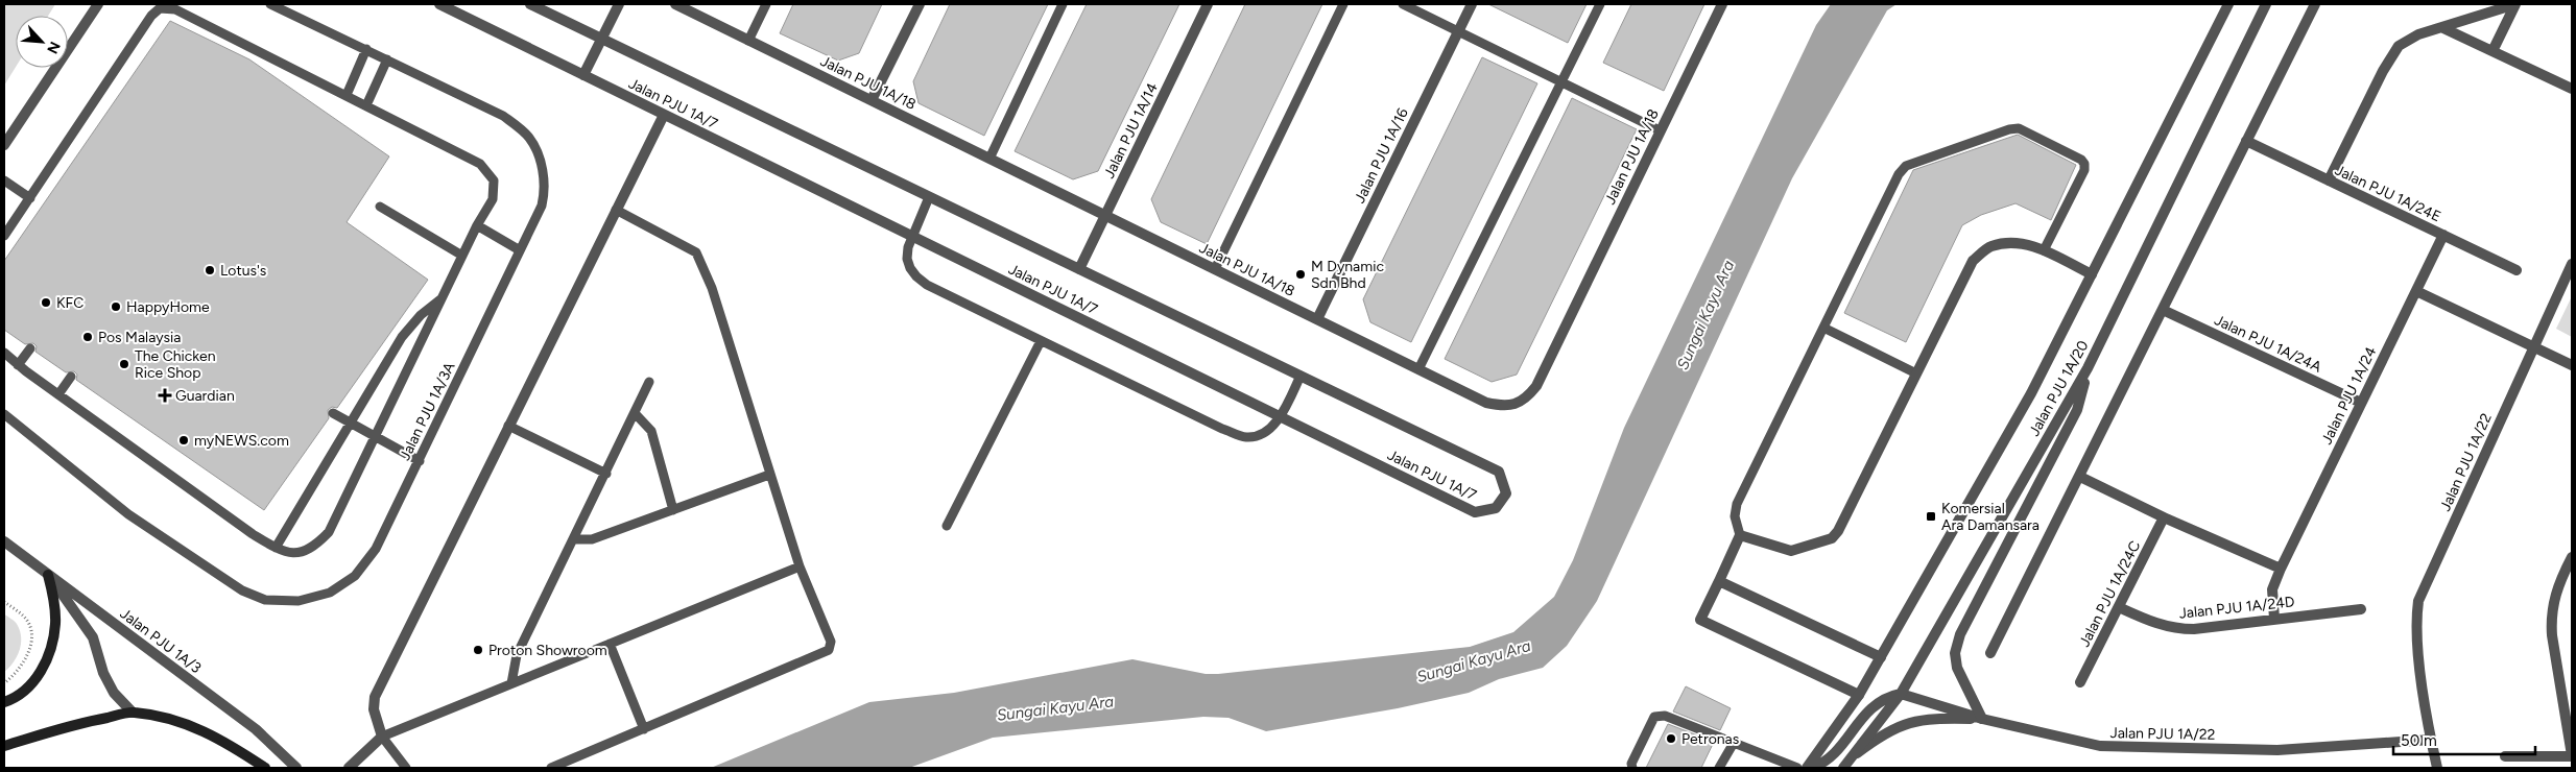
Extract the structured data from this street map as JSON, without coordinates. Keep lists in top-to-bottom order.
{
  "streets": {
    "street": [
      "Jalan PJU 1A/18",
      "Jalan PJU 1A/7",
      "Jalan PJU 1A/14",
      "Jalan PJU 1A/16",
      "Jalan PJU 1A/24E",
      "Jalan PJU 1A/24A",
      "Jalan PJU 1A/20",
      "Jalan PJU 1A/24",
      "Jalan PJU 1A/22",
      "Jalan PJU 1A/24C",
      "Jalan PJU 1A/24D",
      "Jalan PJU 1A/3"
    ],
    "lane": ["Jalan PJU 1A/3A"]
  },
  "crossings": [
    ["Jalan PJU 1A/18", "Jalan PJU 1A/14"],
    ["Jalan PJU 1A/18", "Jalan PJU 1A/16"],
    ["Jalan PJU 1A/7", "Jalan PJU 1A/14"],
    ["Jalan PJU 1A/24E", "Jalan PJU 1A/24"],
    ["Jalan PJU 1A/24A", "Jalan PJU 1A/24"],
    ["Jalan PJU 1A/20", "Jalan PJU 1A/22"],
    ["Jalan PJU 1A/24", "Jalan PJU 1A/24D"],
    ["Jalan PJU 1A/24C", "Jalan PJU 1A/24D"]
  ],
  "water": ["Sungai Kayu Ara"],
  "places": {
    "other": [
      "Lotus's",
      "M Dynamic Sdn Bhd",
      "KFC",
      "HappyHome",
      "Pos Malaysia",
      "The Chicken Rice Shop",
      "myNEWS.com",
      "Proton Showroom",
      "Petronas"
    ],
    "health": ["Guardian"],
    "transit": ["Komersial Ara Damansara"]
  },
  "scale_bar": "50 m",
  "north": "bottom right"
}
